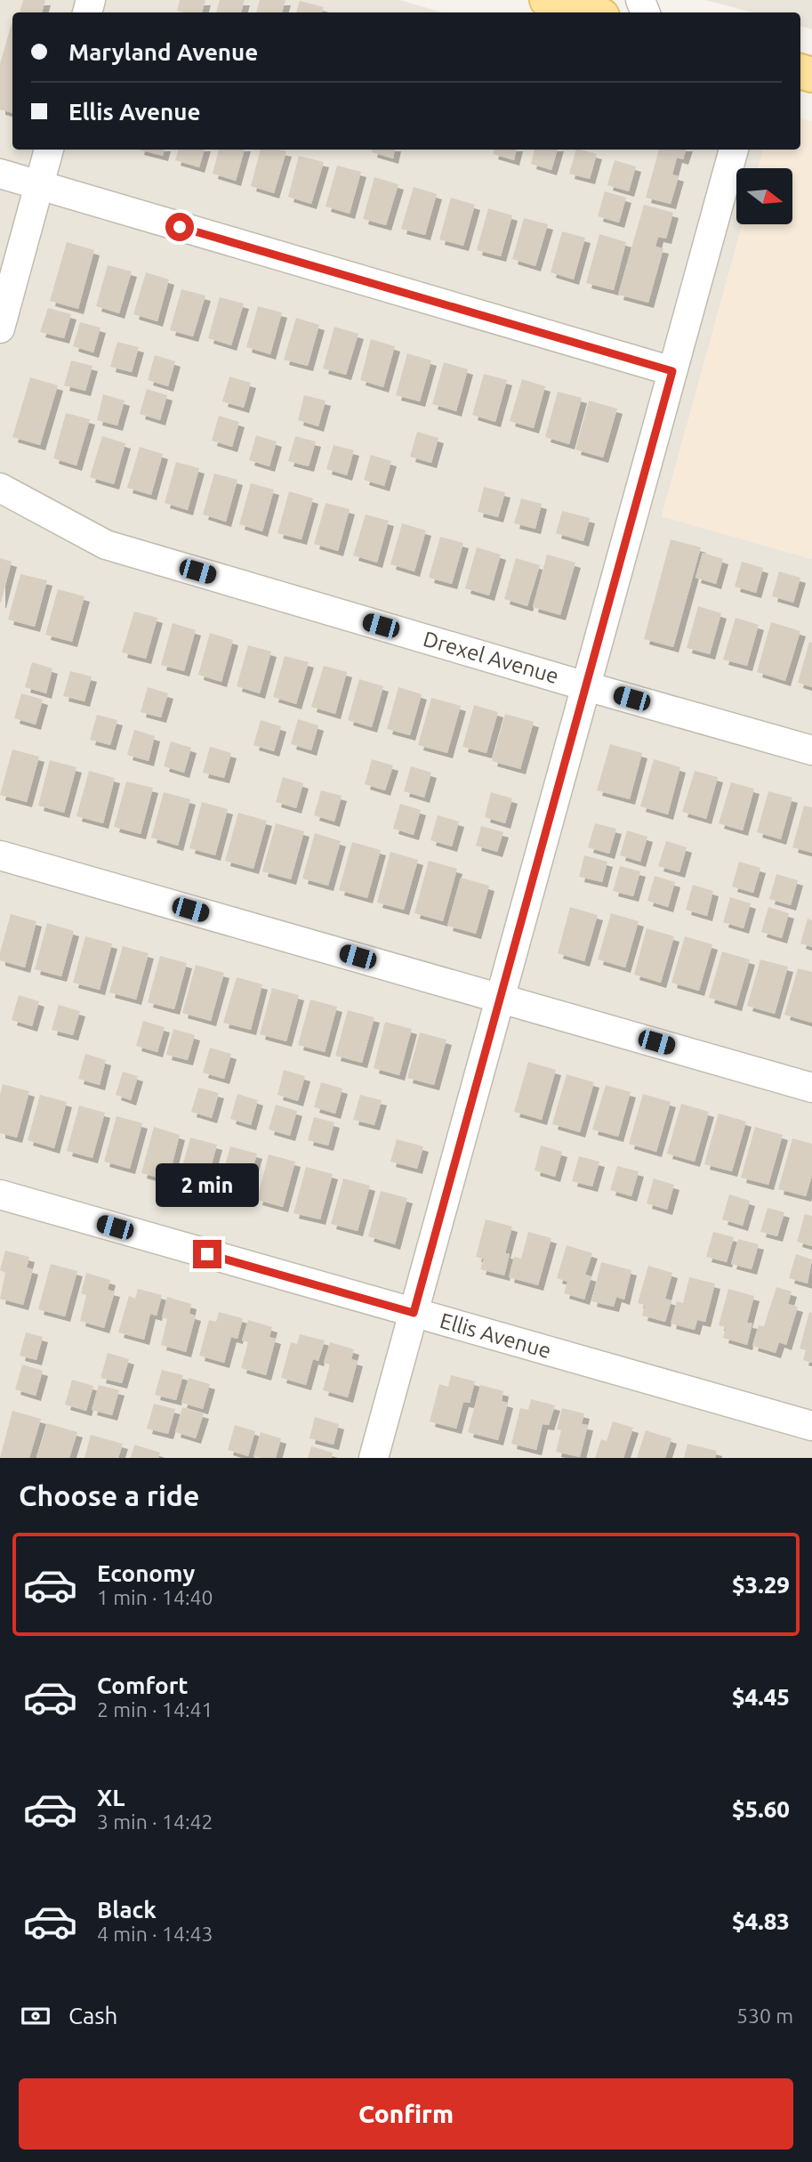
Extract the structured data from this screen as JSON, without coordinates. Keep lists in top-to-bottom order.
{
  "streets": {
    "street": ["Drexel Avenue", "Ellis Avenue"]
  },
  "north": "right",
  "page": {
    "banner": ["Maryland Avenue", "Ellis Avenue"],
    "bubble": "2 min",
    "heading": "Choose a ride",
    "list": [
      {
        "name": "Economy",
        "note": "1 min · 14:40",
        "value": "$3.29"
      },
      {
        "name": "Comfort",
        "note": "2 min · 14:41",
        "value": "$4.45"
      },
      {
        "name": "XL",
        "note": "3 min · 14:42",
        "value": "$5.60"
      },
      {
        "name": "Black",
        "note": "4 min · 14:43",
        "value": "$4.83"
      }
    ],
    "pay": ["Cash", "530 m"],
    "buttons": "Confirm"
  }
}
